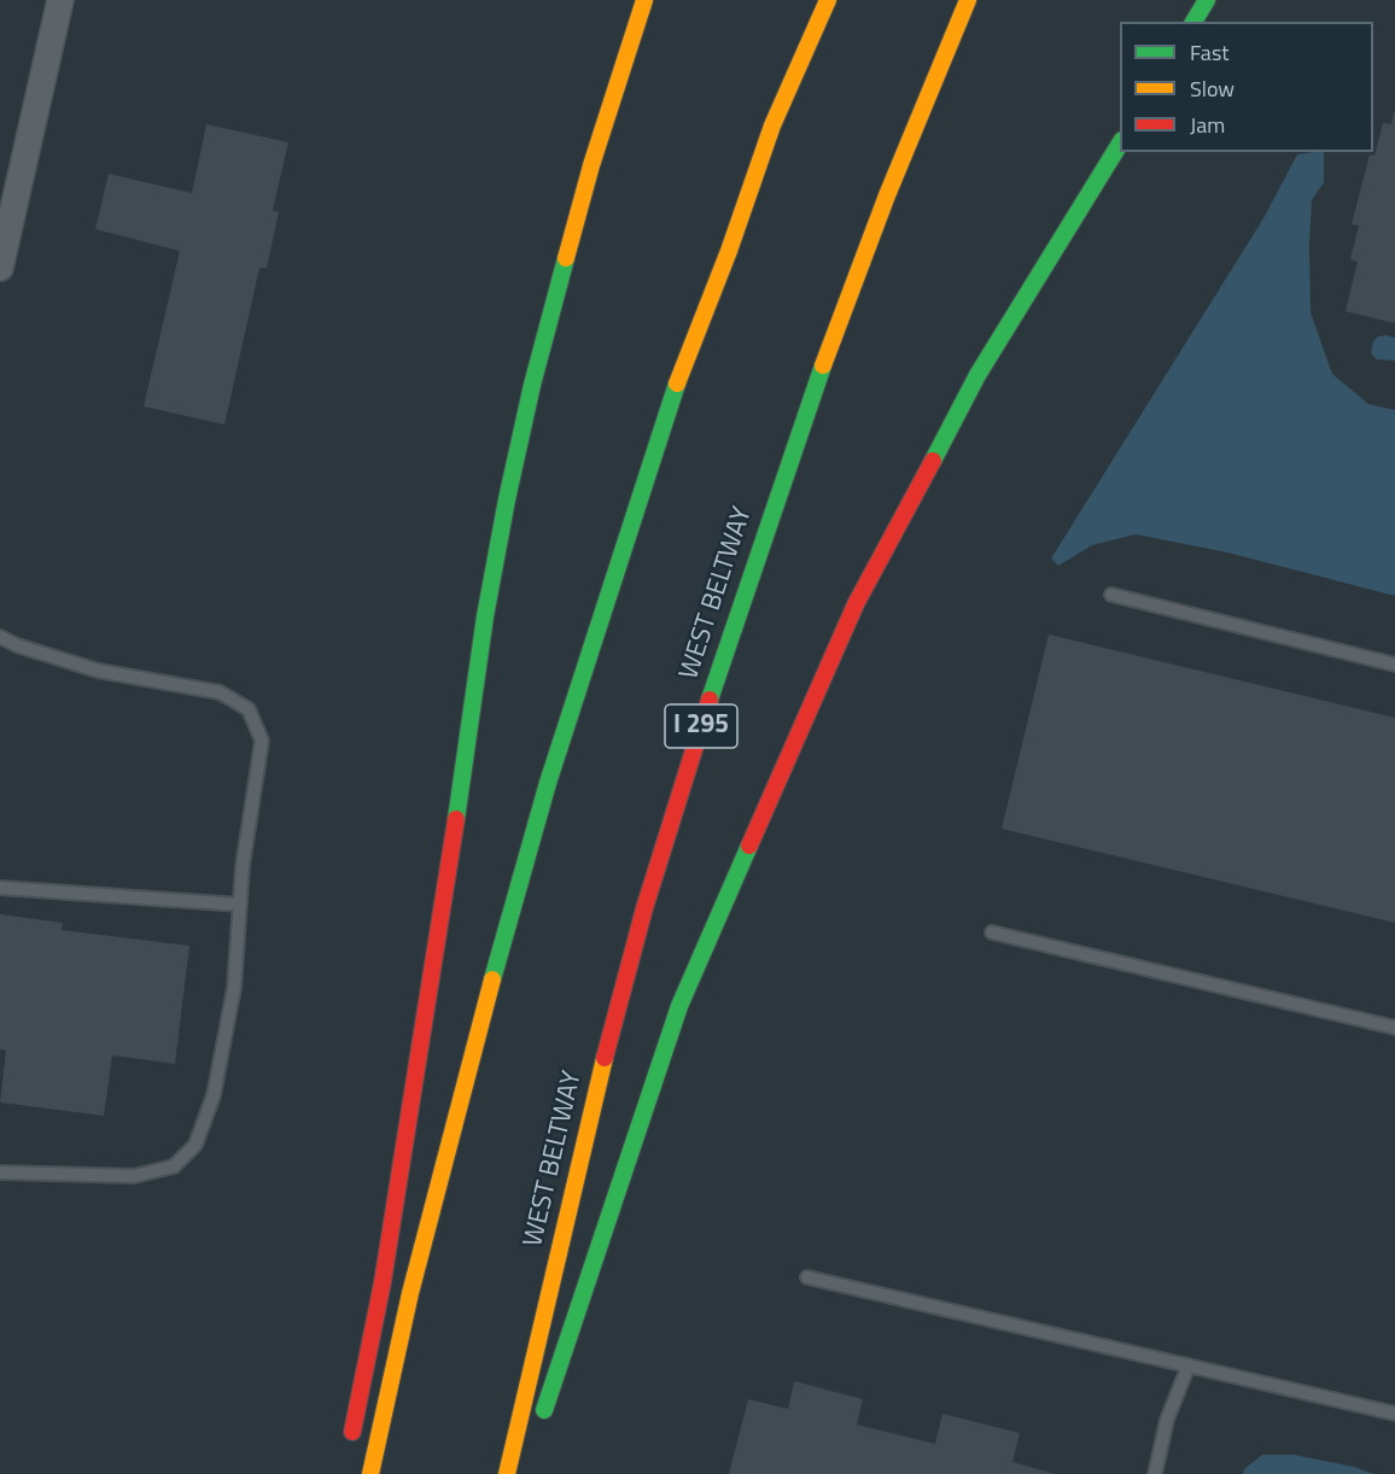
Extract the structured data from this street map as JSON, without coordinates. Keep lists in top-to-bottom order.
{
  "streets": {
    "highway": ["WEST BELTWAY", "I 295"]
  },
  "legend": ["Fast", "Slow", "Jam"]
}
